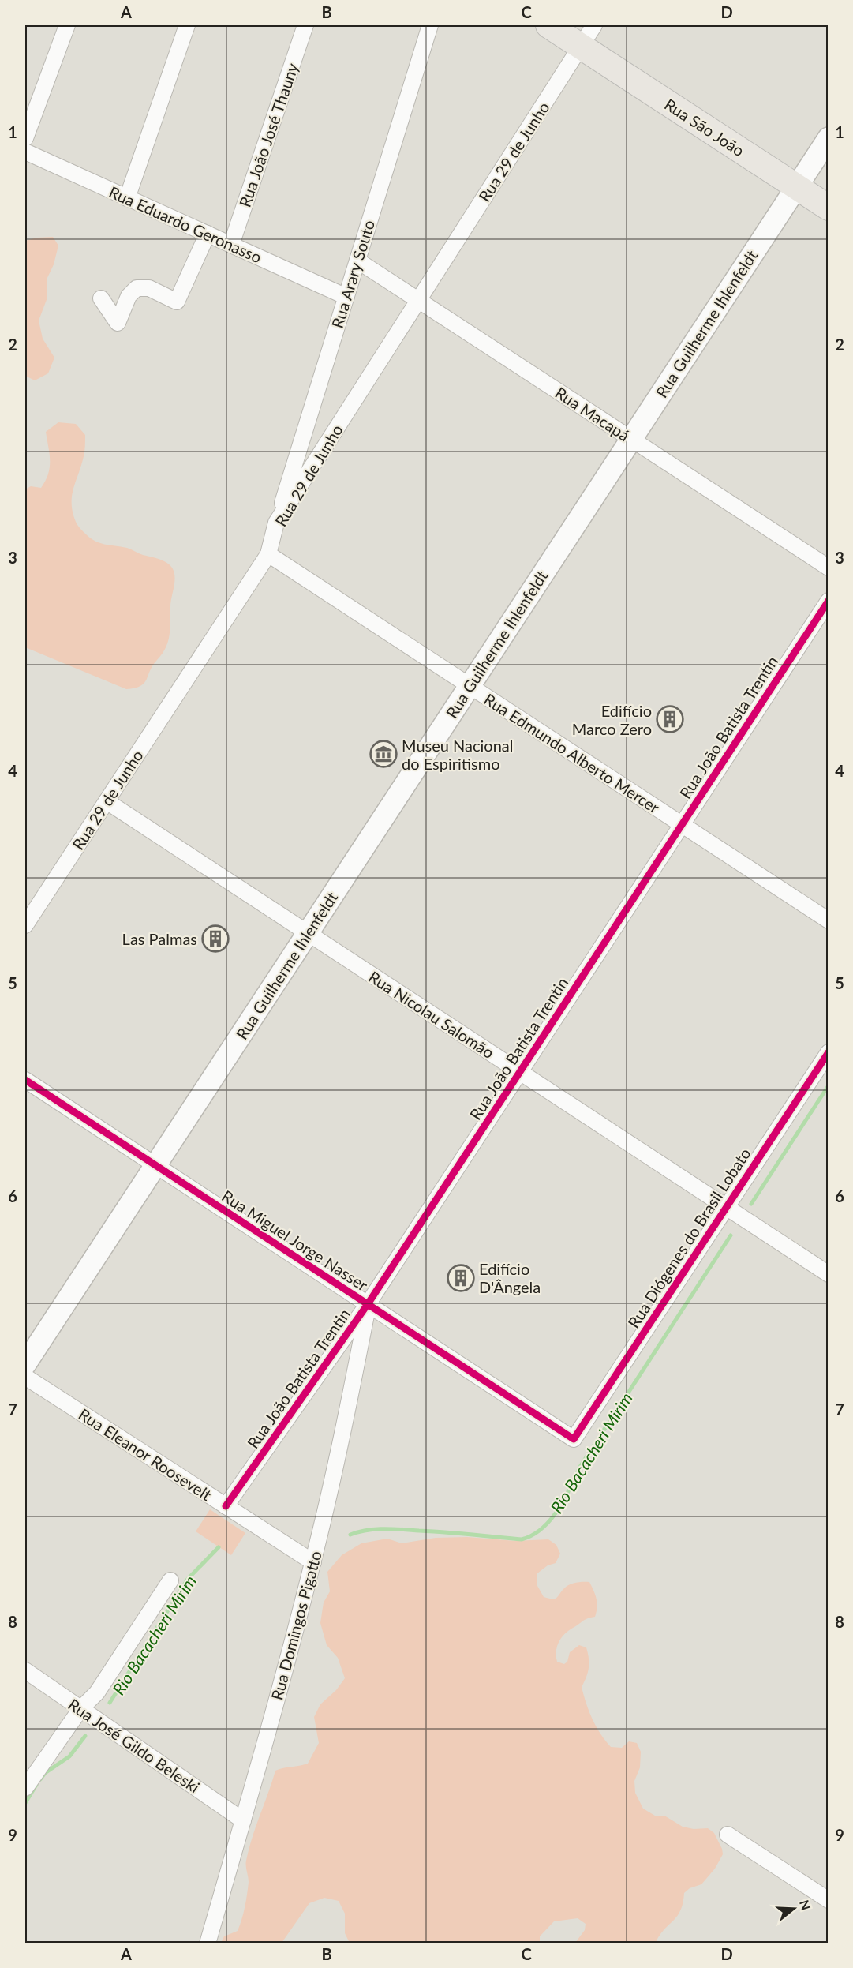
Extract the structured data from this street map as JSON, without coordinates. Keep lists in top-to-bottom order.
{
  "streets": {
    "main road": ["Rua São João", "Rua Guilherme Ihlenfeldt"],
    "street": [
      "Rua João José Thauny",
      "Rua 29 de Junho",
      "Rua Eduardo Geronasso",
      "Rua Arary Souto",
      "Rua Macapá",
      "Rua João Batista Trentin",
      "Rua Edmundo Alberto Mercer",
      "Rua Nicolau Salomão",
      "Rua Diógenes do Brasil Lobato",
      "Rua Miguel Jorge Nasser",
      "Rua Eleanor Roosevelt",
      "Rua Domingos Pigatto",
      "Rua José Gildo Beleski"
    ]
  },
  "crossings": [
    ["Rua São João", "Rua 29 de Junho"],
    ["Rua São João", "Rua Guilherme Ihlenfeldt"],
    ["Rua João José Thauny", "Rua Eduardo Geronasso"],
    ["Rua 29 de Junho", "Rua Arary Souto"],
    ["Rua 29 de Junho", "Rua Macapá"],
    ["Rua 29 de Junho", "Rua Edmundo Alberto Mercer"],
    ["Rua 29 de Junho", "Rua Nicolau Salomão"],
    ["Rua Eduardo Geronasso", "Rua Arary Souto"],
    ["Rua Arary Souto", "Rua Macapá"],
    ["Rua Guilherme Ihlenfeldt", "Rua Macapá"],
    ["Rua Guilherme Ihlenfeldt", "Rua Edmundo Alberto Mercer"],
    ["Rua Guilherme Ihlenfeldt", "Rua Nicolau Salomão"],
    ["Rua Guilherme Ihlenfeldt", "Rua Miguel Jorge Nasser"],
    ["Rua João Batista Trentin", "Rua Edmundo Alberto Mercer"],
    ["Rua João Batista Trentin", "Rua Nicolau Salomão"],
    ["Rua João Batista Trentin", "Rua Miguel Jorge Nasser"],
    ["Rua João Batista Trentin", "Rua Eleanor Roosevelt"],
    ["Rua João Batista Trentin", "Rua Domingos Pigatto"],
    ["Rua Nicolau Salomão", "Rua Diógenes do Brasil Lobato"],
    ["Rua Diógenes do Brasil Lobato", "Rua Miguel Jorge Nasser"],
    ["Rua Miguel Jorge Nasser", "Rua Domingos Pigatto"],
    ["Rua Eleanor Roosevelt", "Rua Domingos Pigatto"],
    ["Rua Domingos Pigatto", "Rua José Gildo Beleski"]
  ],
  "water": ["Rio Bacacheri Mirim"],
  "places": {
    "building": ["Edifício Marco Zero", "Las Palmas", "Edifício D'Ângela"],
    "museum": ["Museu Nacional do Espiritismo"]
  },
  "north": "right",
  "grid": {
    "columns": [
      "A",
      "B",
      "C",
      "D"
    ],
    "rows": [
      "1",
      "2",
      "3",
      "4",
      "5",
      "6",
      "7",
      "8",
      "9"
    ]
  }
}
